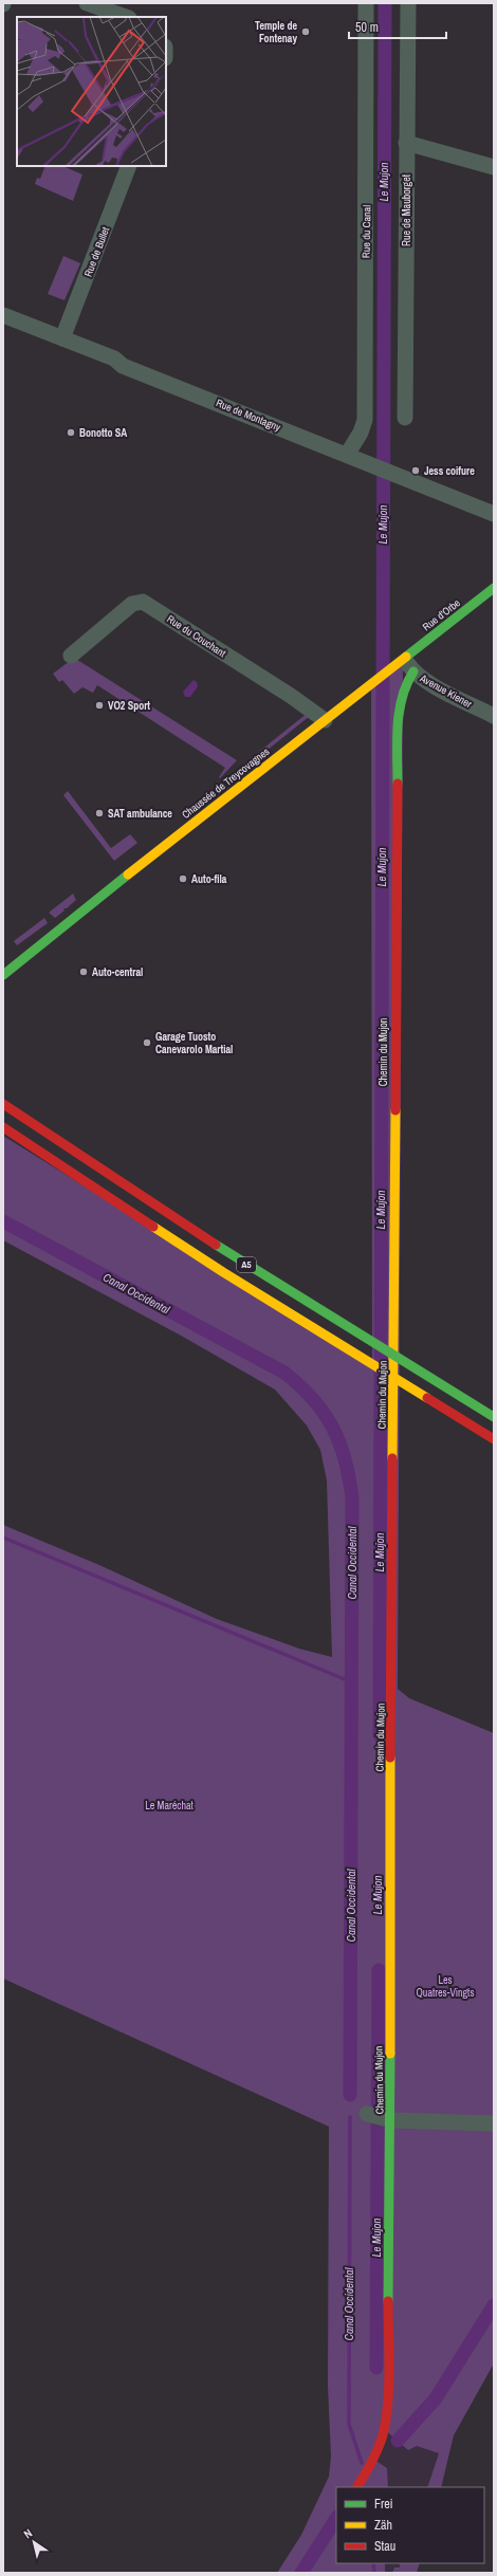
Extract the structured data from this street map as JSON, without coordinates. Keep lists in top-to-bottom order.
{
  "streets": {
    "main road": [
      "Rue d'Orbe",
      "Chaussée de Treycovagnes",
      "Chemin du Mujon",
      "A5"
    ],
    "street": [
      "Rue de Mauborget",
      "Rue du Canal",
      "Rue de Bullet",
      "Rue de Montagny",
      "Rue du Couchant",
      "Avenue Kiener"
    ]
  },
  "crossings": [
    ["Rue du Canal", "Rue de Montagny"],
    ["Rue de Bullet", "Rue de Montagny"],
    ["Rue d'Orbe", "Avenue Kiener"],
    ["Rue d'Orbe", "Chaussée de Treycovagnes"],
    ["Rue du Couchant", "Chaussée de Treycovagnes"],
    ["Avenue Kiener", "Chaussée de Treycovagnes"],
    ["Avenue Kiener", "Chemin du Mujon"]
  ],
  "water": ["Le Mujon", "Canal Occidental"],
  "parks": ["Le Maréchat", "Les Quatres-Vingts"],
  "places": [
    "Temple de Fontenay",
    "Bonotto SA",
    "Jess coifure",
    "VO2 Sport",
    "SAT ambulance",
    "Auto-fila",
    "Auto-central",
    "Garage Tuosto Canevarolo Martial"
  ],
  "legend": ["Frei", "Zäh", "Stau"],
  "scale_bar": "50 m",
  "north": "top left"
}
